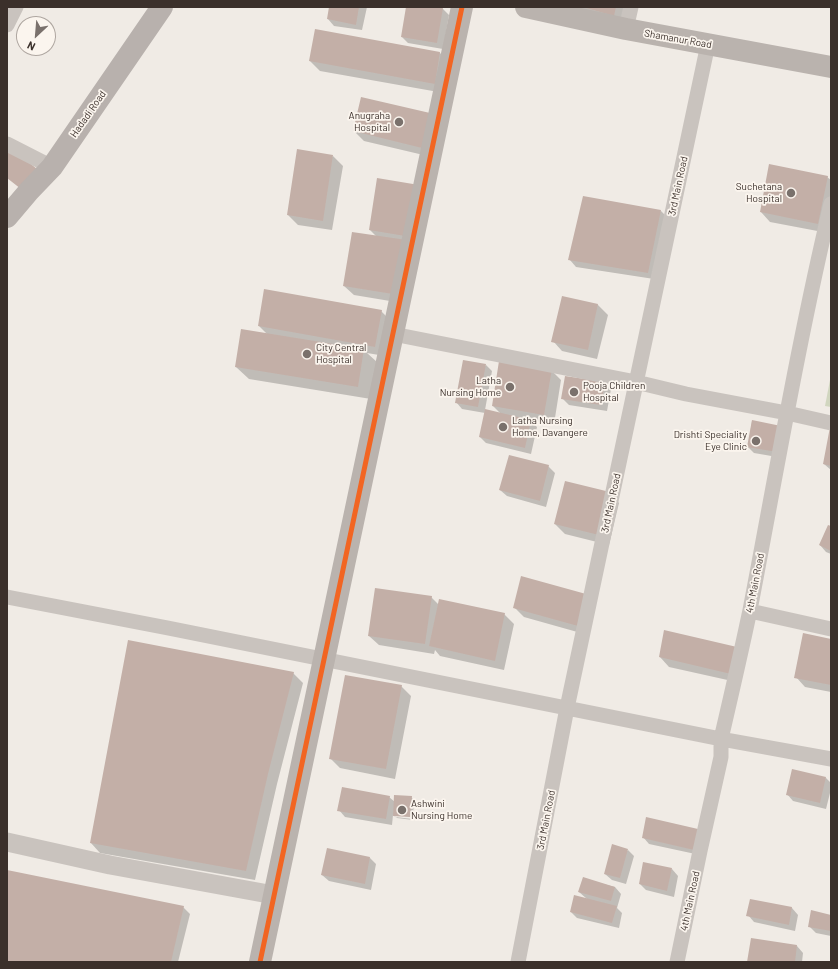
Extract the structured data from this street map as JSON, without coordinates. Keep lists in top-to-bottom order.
{
  "streets": {
    "main road": ["Shamanur Road", "Hadadi Road"],
    "street": ["3rd Main Road", "4th Main Road"]
  },
  "crossings": [
    ["Shamanur Road", "3rd Main Road"]
  ],
  "places": [
    "Anugraha Hospital",
    "Suchetana Hospital",
    "City Central Hospital",
    "Latha Nursing Home",
    "Pooja Children Hospital",
    "Latha Nursing Home, Davangere",
    "Drishti Speciality Eye Clinic",
    "Ashwini Nursing Home"
  ],
  "north": "bottom left"
}
